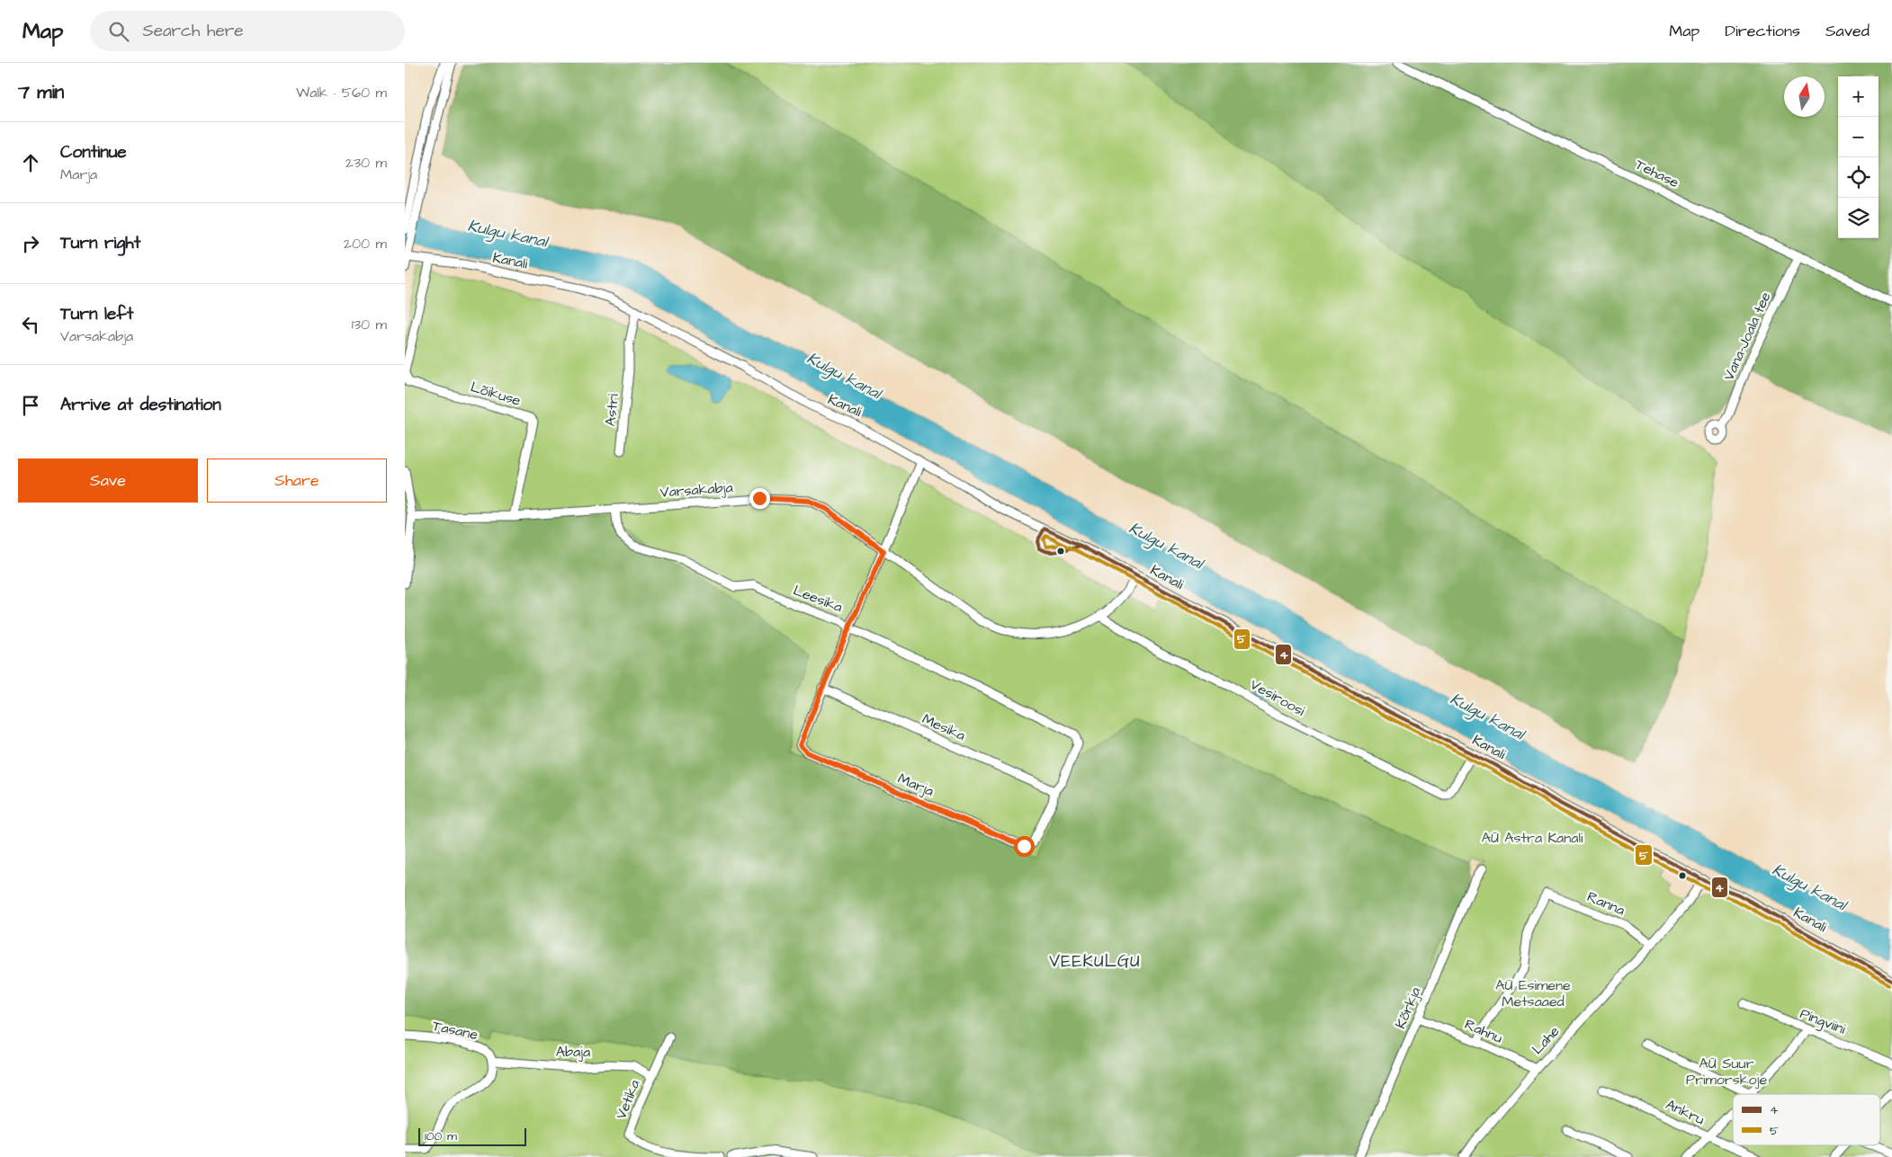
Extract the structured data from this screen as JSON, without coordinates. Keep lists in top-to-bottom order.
{
  "streets": {
    "street": [
      "Tehase",
      "Kanali",
      "Vana-Joala tee",
      "Lõikuse",
      "Astri",
      "Varsakabja",
      "Leesika",
      "Vesiroosi",
      "Mesika",
      "Marja",
      "Ranna",
      "Kõrkja",
      "Pingviini",
      "Tasane",
      "Rahnu",
      "Lahe",
      "Abaja",
      "Vetika",
      "Ankru"
    ]
  },
  "crossings": [
    ["Tehase", "Vana-Joala tee"],
    ["Kanali", "Astri"],
    ["Kanali", "Vesiroosi"],
    ["Kanali", "Lahe"],
    ["Lõikuse", "Varsakabja"],
    ["Varsakabja", "Leesika"],
    ["Varsakabja", "Vesiroosi"],
    ["Leesika", "Mesika"],
    ["Leesika", "Marja"],
    ["Mesika", "Marja"],
    ["Ranna", "Rahnu"],
    ["Ranna", "Lahe"],
    ["Kõrkja", "Rahnu"],
    ["Tasane", "Abaja"],
    ["Rahnu", "Lahe"],
    ["Abaja", "Vetika"]
  ],
  "districts": ["VEEKULGU"],
  "water": ["Kulgu kanal"],
  "parks": ["AÜ Astra Kanali", "AÜ Esimene Metsaaed", "AÜ Suur Primorskoje"],
  "lines": ["transit line 4", "transit line 5"],
  "legend": ["4", "5"],
  "scale_bar": "100 m",
  "north": "top",
  "page": {
    "header": "Map",
    "search": "Search here",
    "nav": ["Map", "Directions", "Saved"],
    "heading": ["7 min", "Walk · 560 m"],
    "map_buttons": ["+", "−"],
    "list": [
      ["Continue", "Marja", "230 m"],
      ["Turn right", "200 m"],
      ["Turn left", "Varsakabja", "130 m"],
      "Arrive at destination"
    ],
    "buttons": ["Save", "Share"],
    "scale": "100 m"
  }
}
